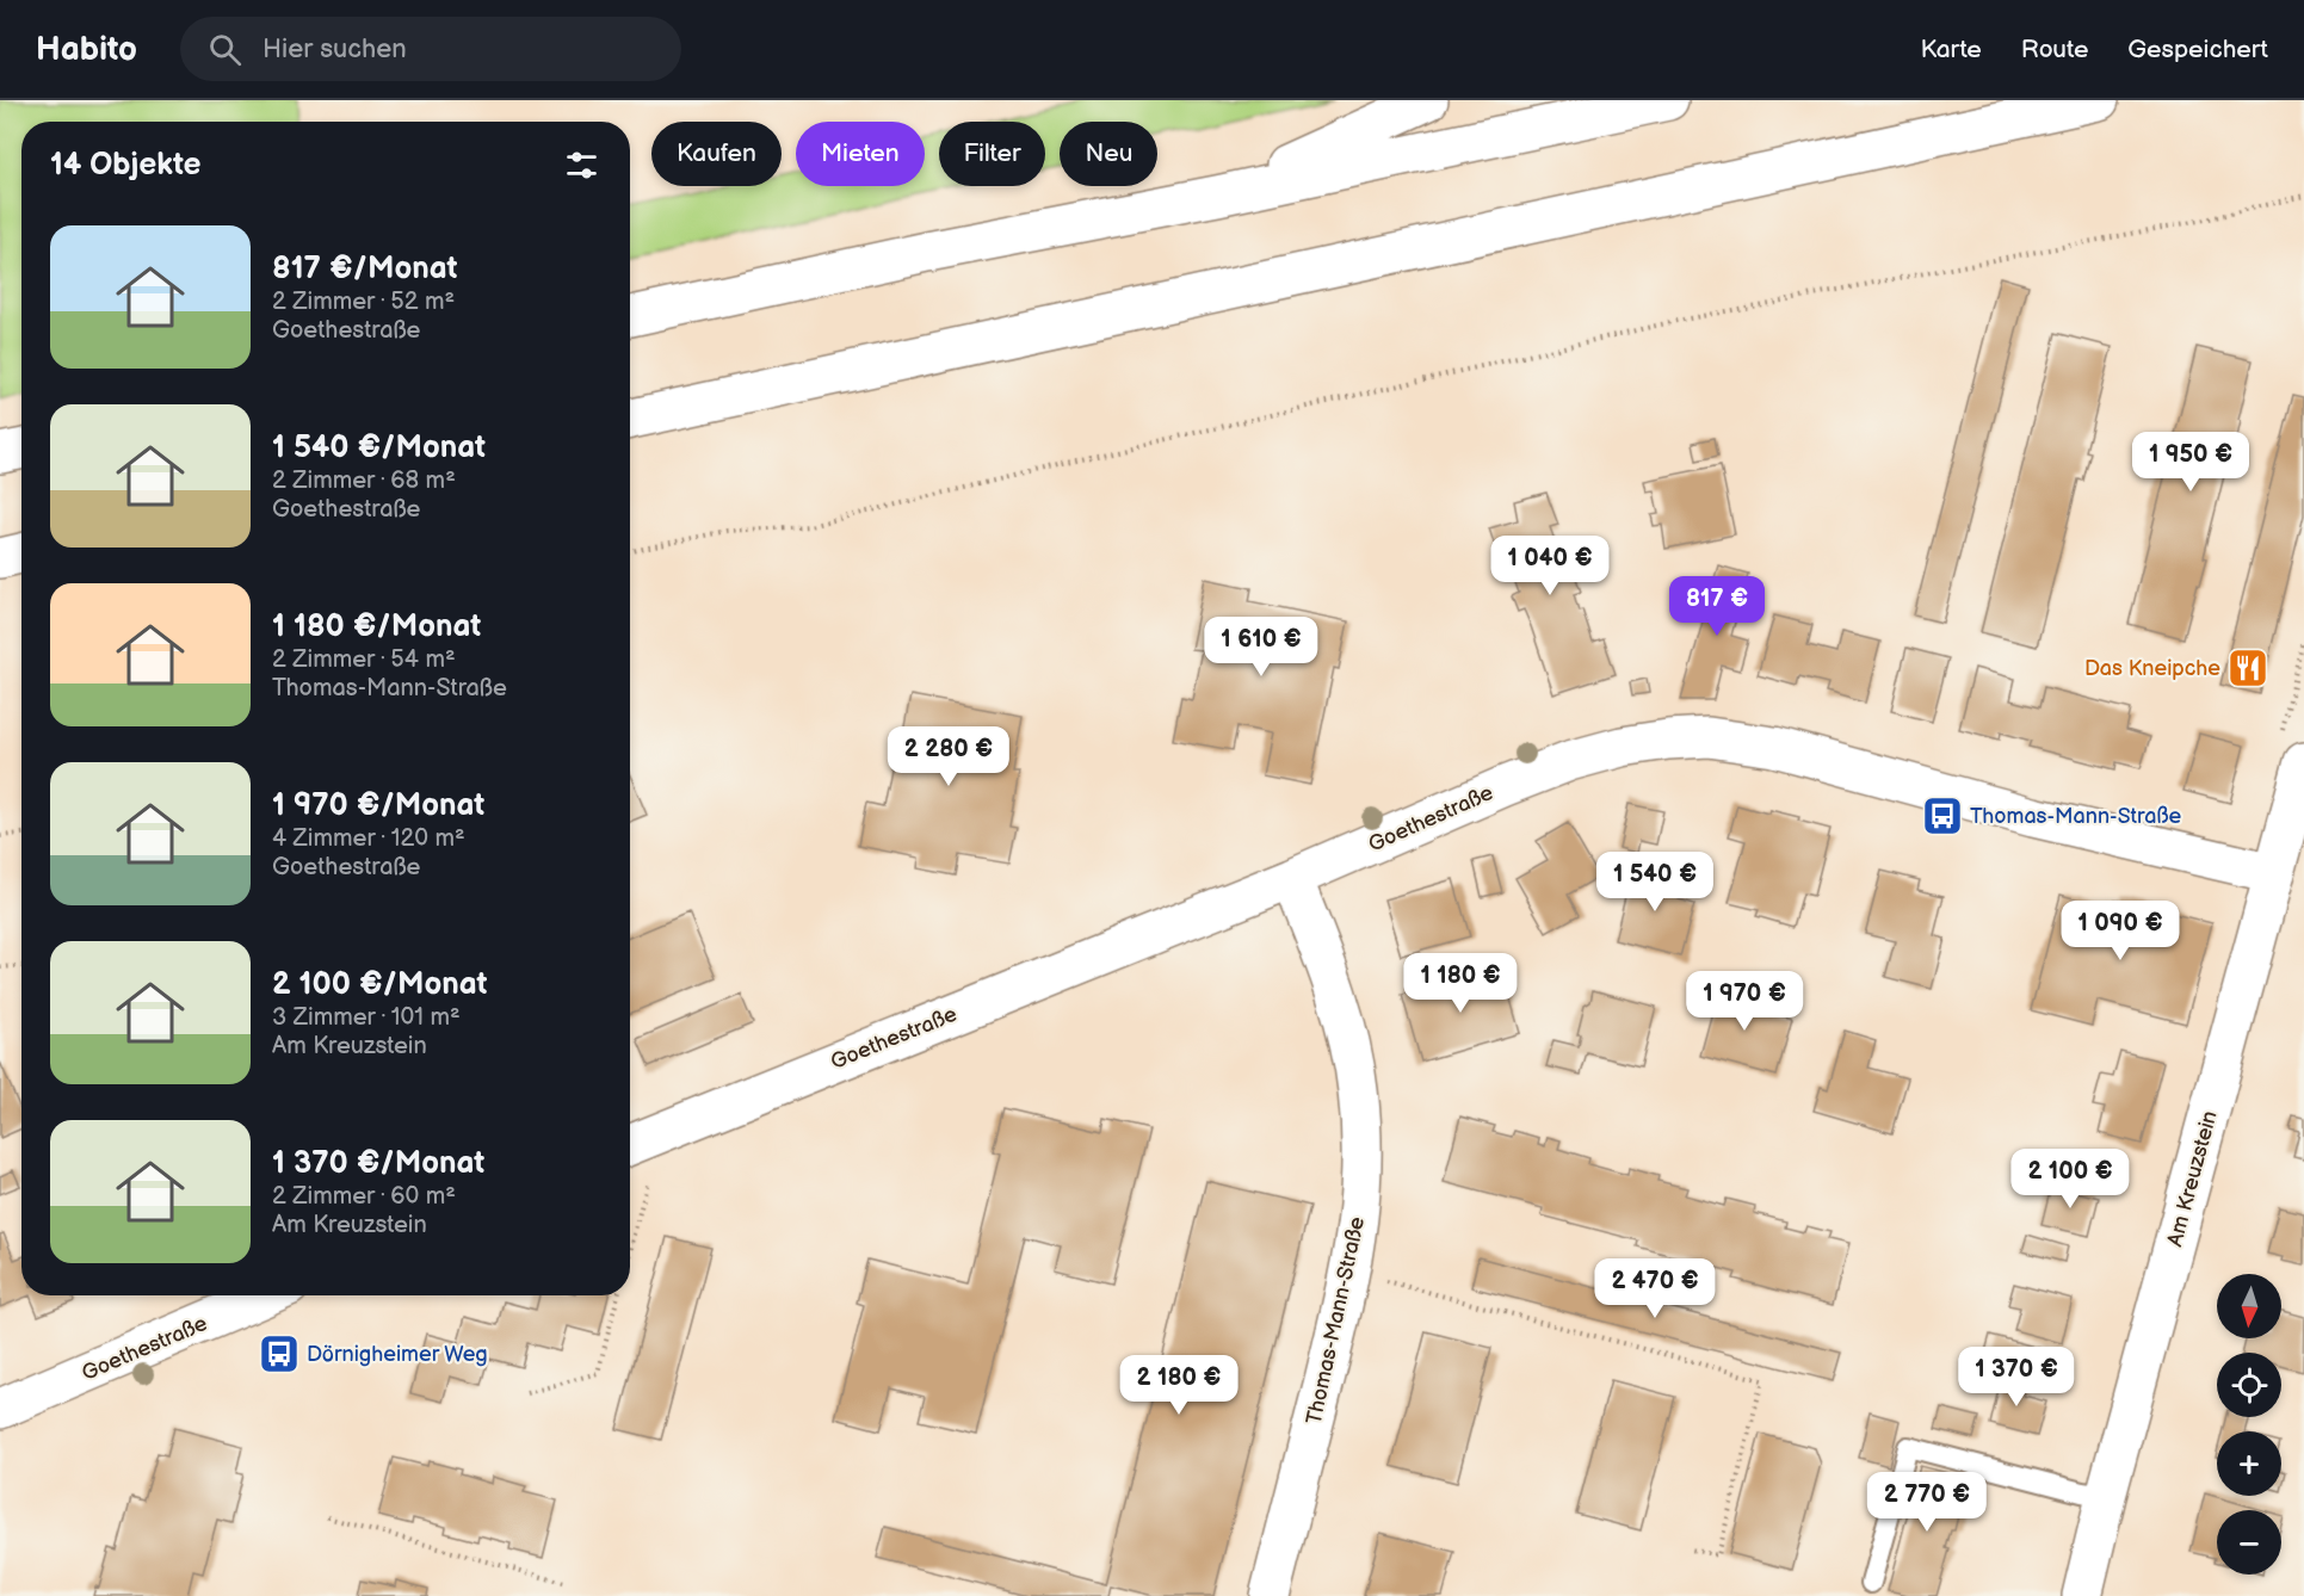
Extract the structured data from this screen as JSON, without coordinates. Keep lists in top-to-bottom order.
{
  "streets": {
    "main road": ["Goethestraße", "Am Kreuzstein", "Thomas-Mann-Straße"]
  },
  "crossings": [
    ["Goethestraße", "Am Kreuzstein"],
    ["Goethestraße", "Thomas-Mann-Straße"]
  ],
  "places": {
    "restaurant": ["Das Kneipche"],
    "bus stop": ["Thomas-Mann-Straße", "Dörnigheimer Weg"]
  },
  "north": "bottom",
  "page": {
    "header": "Habito",
    "search": "Hier suchen",
    "nav": ["Karte", "Route", "Gespeichert"],
    "chip": [
      "Kaufen",
      "Mieten",
      "Filter",
      "Neu"
    ],
    "heading": "14 Objekte",
    "list": [
      {
        "name": "817 €/Monat",
        "note": "2 Zimmer · 52 m² · Goethestraße"
      },
      {
        "name": "1 540 €/Monat",
        "note": "2 Zimmer · 68 m² · Goethestraße"
      },
      {
        "name": "1 180 €/Monat",
        "note": "2 Zimmer · 54 m² · Thomas-Mann-Straße"
      },
      {
        "name": "1 970 €/Monat",
        "note": "4 Zimmer · 120 m² · Goethestraße"
      },
      {
        "name": "2 100 €/Monat",
        "note": "3 Zimmer · 101 m² · Am Kreuzstein"
      },
      {
        "name": "1 370 €/Monat",
        "note": "2 Zimmer · 60 m² · Am Kreuzstein"
      }
    ],
    "price": [
      "1 950 €",
      "1 040 €",
      "817 €",
      "1 610 €",
      "2 280 €",
      "1 540 €",
      "1 090 €",
      "1 180 €",
      "1 970 €",
      "2 100 €",
      "2 470 €",
      "1 370 €",
      "2 180 €",
      "2 770 €"
    ],
    "map_buttons": ["+", "−"]
  }
}
